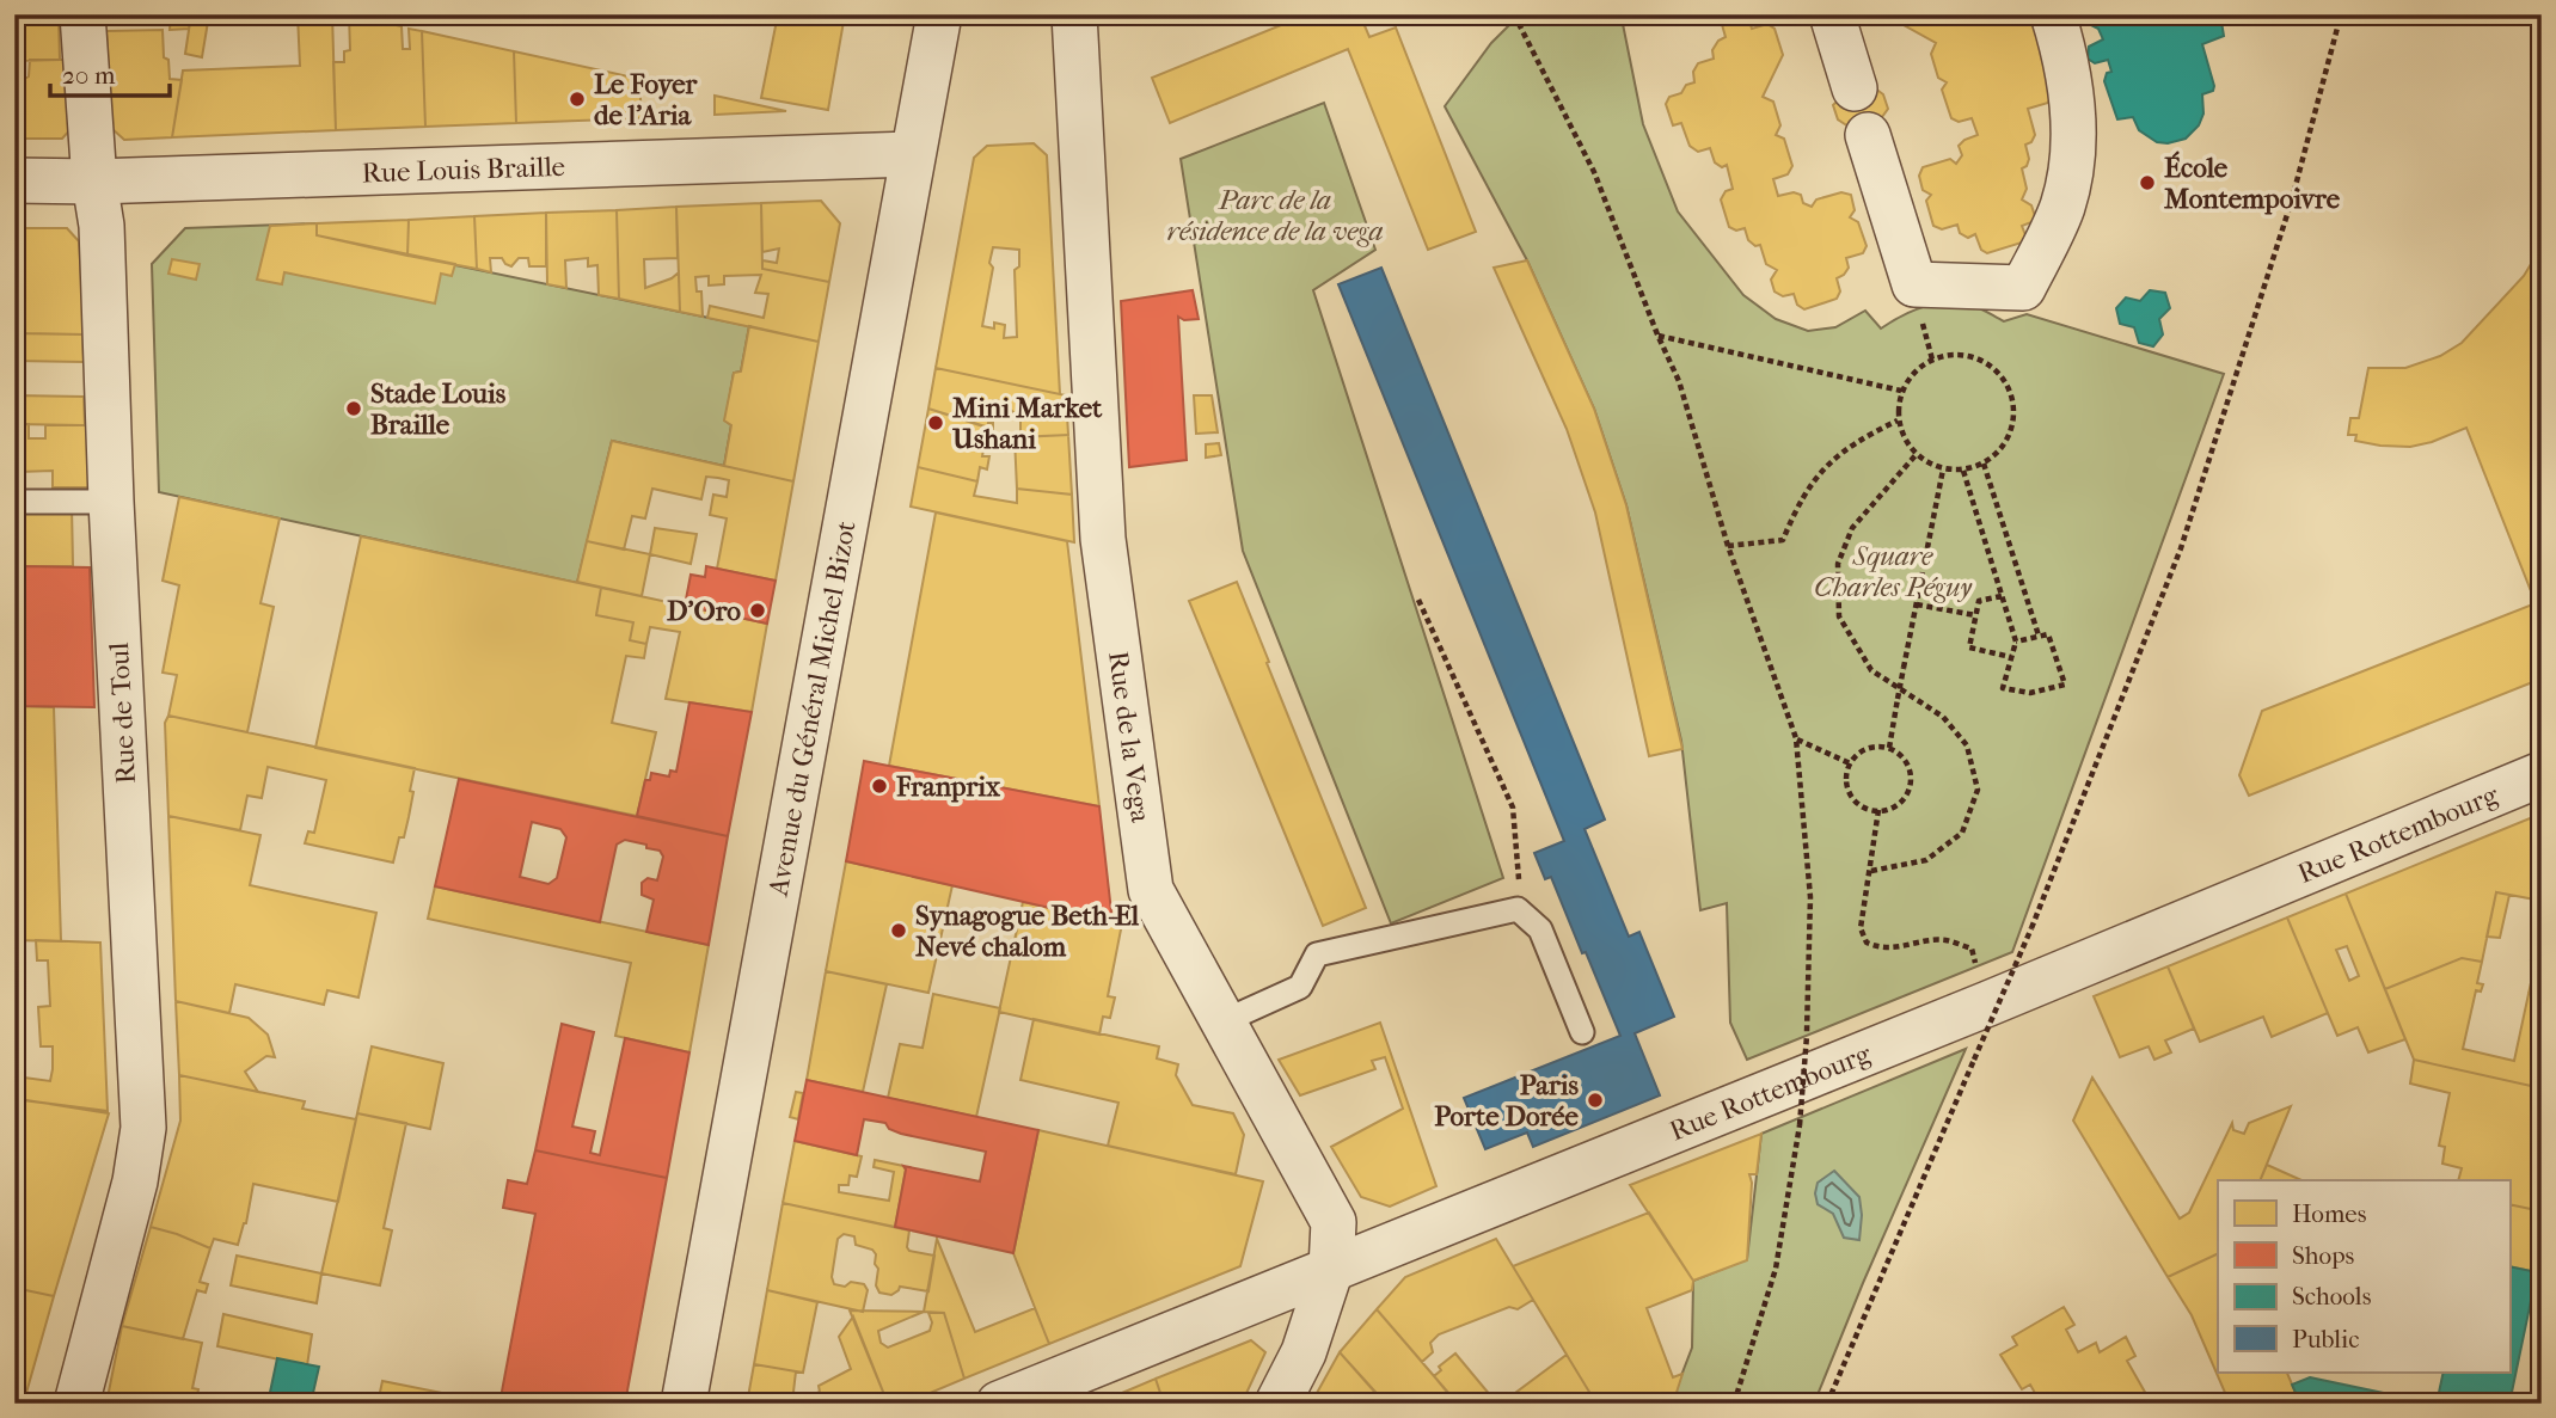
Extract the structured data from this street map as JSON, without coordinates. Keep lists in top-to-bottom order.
{
  "streets": {
    "street": [
      "Rue Louis Braille",
      "Avenue du Général Michel Bizot",
      "Rue de Toul",
      "Rue de la Vega",
      "Rue Rottembourg"
    ]
  },
  "crossings": [
    ["Rue Louis Braille", "Avenue du Général Michel Bizot"],
    ["Rue Louis Braille", "Rue de Toul"],
    ["Rue de la Vega", "Rue Rottembourg"]
  ],
  "parks": ["Parc de la résidence de la vega", "Square Charles Péguy"],
  "places": [
    "Le Foyer de l'Aria",
    "École Montempoivre",
    "Stade Louis Braille",
    "Mini Market Ushani",
    "D'Oro",
    "Franprix",
    "Synagogue Beth-El Nevé chalom",
    "Paris Porte Dorée"
  ],
  "legend": [
    "Homes",
    "Shops",
    "Schools",
    "Public"
  ],
  "scale_bar": "20 m"
}
